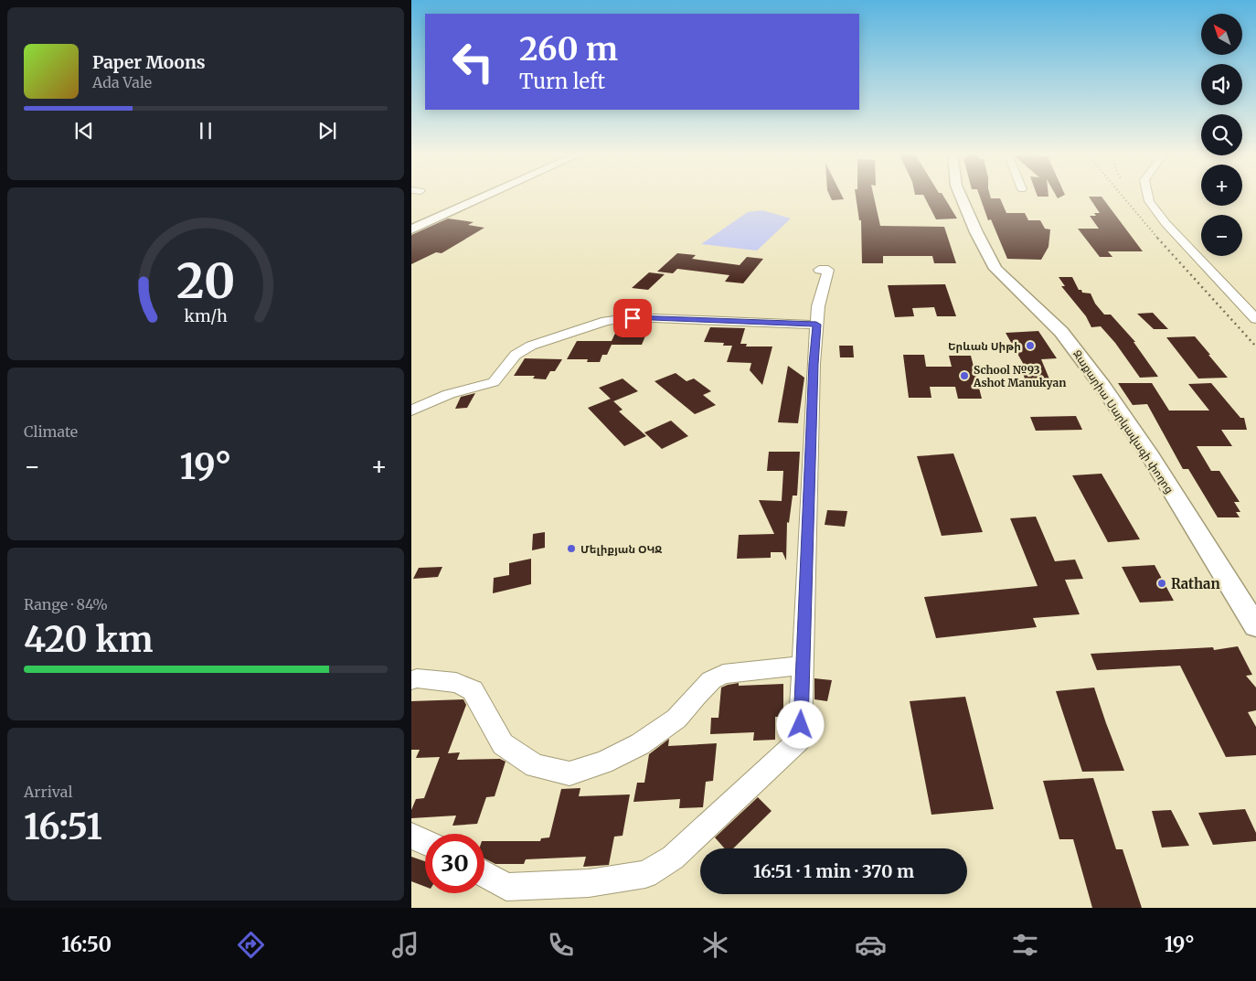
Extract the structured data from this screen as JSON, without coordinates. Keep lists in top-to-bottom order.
{
  "streets": {
    "main road": ["Զաքարիա Սարկավագի փողոց"]
  },
  "places": [
    "Երևան Սիթի",
    "School №93 Ashot Manukyan",
    "Մելիքյան ՕԿՋ",
    "Rathan"
  ],
  "north": "top left",
  "page": {
    "map_buttons": ["+", "−"],
    "turn": ["260 m", "Turn left"],
    "song": ["Paper Moons", "Ada Vale"],
    "tile": [
      "Climate",
      ["Range · 84%", "420 km"],
      ["Arrival", "16:51"]
    ],
    "heat": ["−", "19°", "+"],
    "limit": "30",
    "trip": "16:51 · 1 min · 370 m",
    "tabs": ["16:50", "19°"],
    "gauge": ["20", "km/h"]
  }
}
